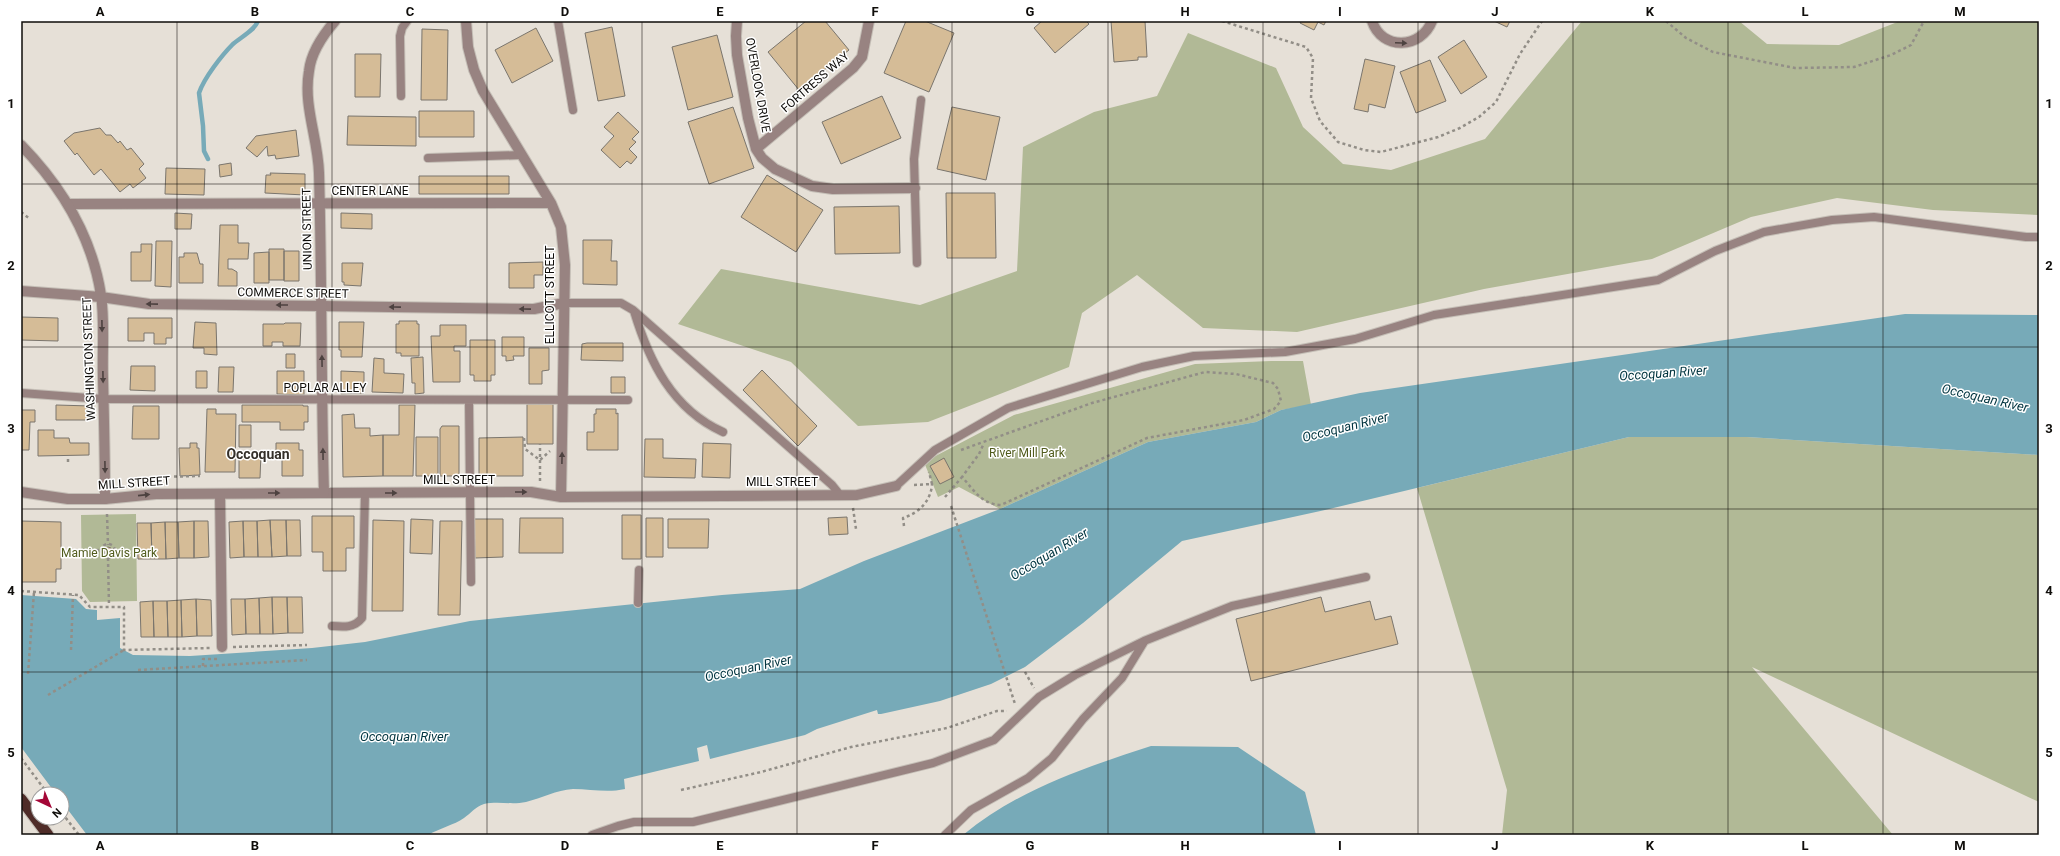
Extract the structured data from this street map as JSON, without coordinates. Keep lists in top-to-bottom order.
{
  "streets": {
    "street": [
      "FORTRESS WAY",
      "OVERLOOK DRIVE",
      "CENTER LANE",
      "UNION STREET",
      "COMMERCE STREET",
      "ELLICOTT STREET",
      "WASHINGTON STREET",
      "MILL STREET"
    ],
    "lane": ["POPLAR ALLEY"]
  },
  "crossings": [
    ["FORTRESS WAY", "OVERLOOK DRIVE"],
    ["CENTER LANE", "UNION STREET"],
    ["CENTER LANE", "ELLICOTT STREET"],
    ["CENTER LANE", "WASHINGTON STREET"],
    ["UNION STREET", "COMMERCE STREET"],
    ["UNION STREET", "POPLAR ALLEY"],
    ["UNION STREET", "MILL STREET"],
    ["COMMERCE STREET", "ELLICOTT STREET"],
    ["COMMERCE STREET", "WASHINGTON STREET"],
    ["ELLICOTT STREET", "POPLAR ALLEY"],
    ["ELLICOTT STREET", "MILL STREET"],
    ["WASHINGTON STREET", "POPLAR ALLEY"],
    ["WASHINGTON STREET", "MILL STREET"]
  ],
  "one_way": [
    "UNION STREET",
    "COMMERCE STREET",
    "WASHINGTON STREET",
    "MILL STREET"
  ],
  "districts": ["Occoquan"],
  "water": ["Occoquan River"],
  "parks": ["River Mill Park", "Mamie Davis Park"],
  "north": "bottom right",
  "grid": {
    "columns": [
      "A",
      "B",
      "C",
      "D",
      "E",
      "F",
      "G",
      "H",
      "I",
      "J",
      "K",
      "L",
      "M"
    ],
    "rows": [
      "1",
      "2",
      "3",
      "4",
      "5"
    ]
  }
}
